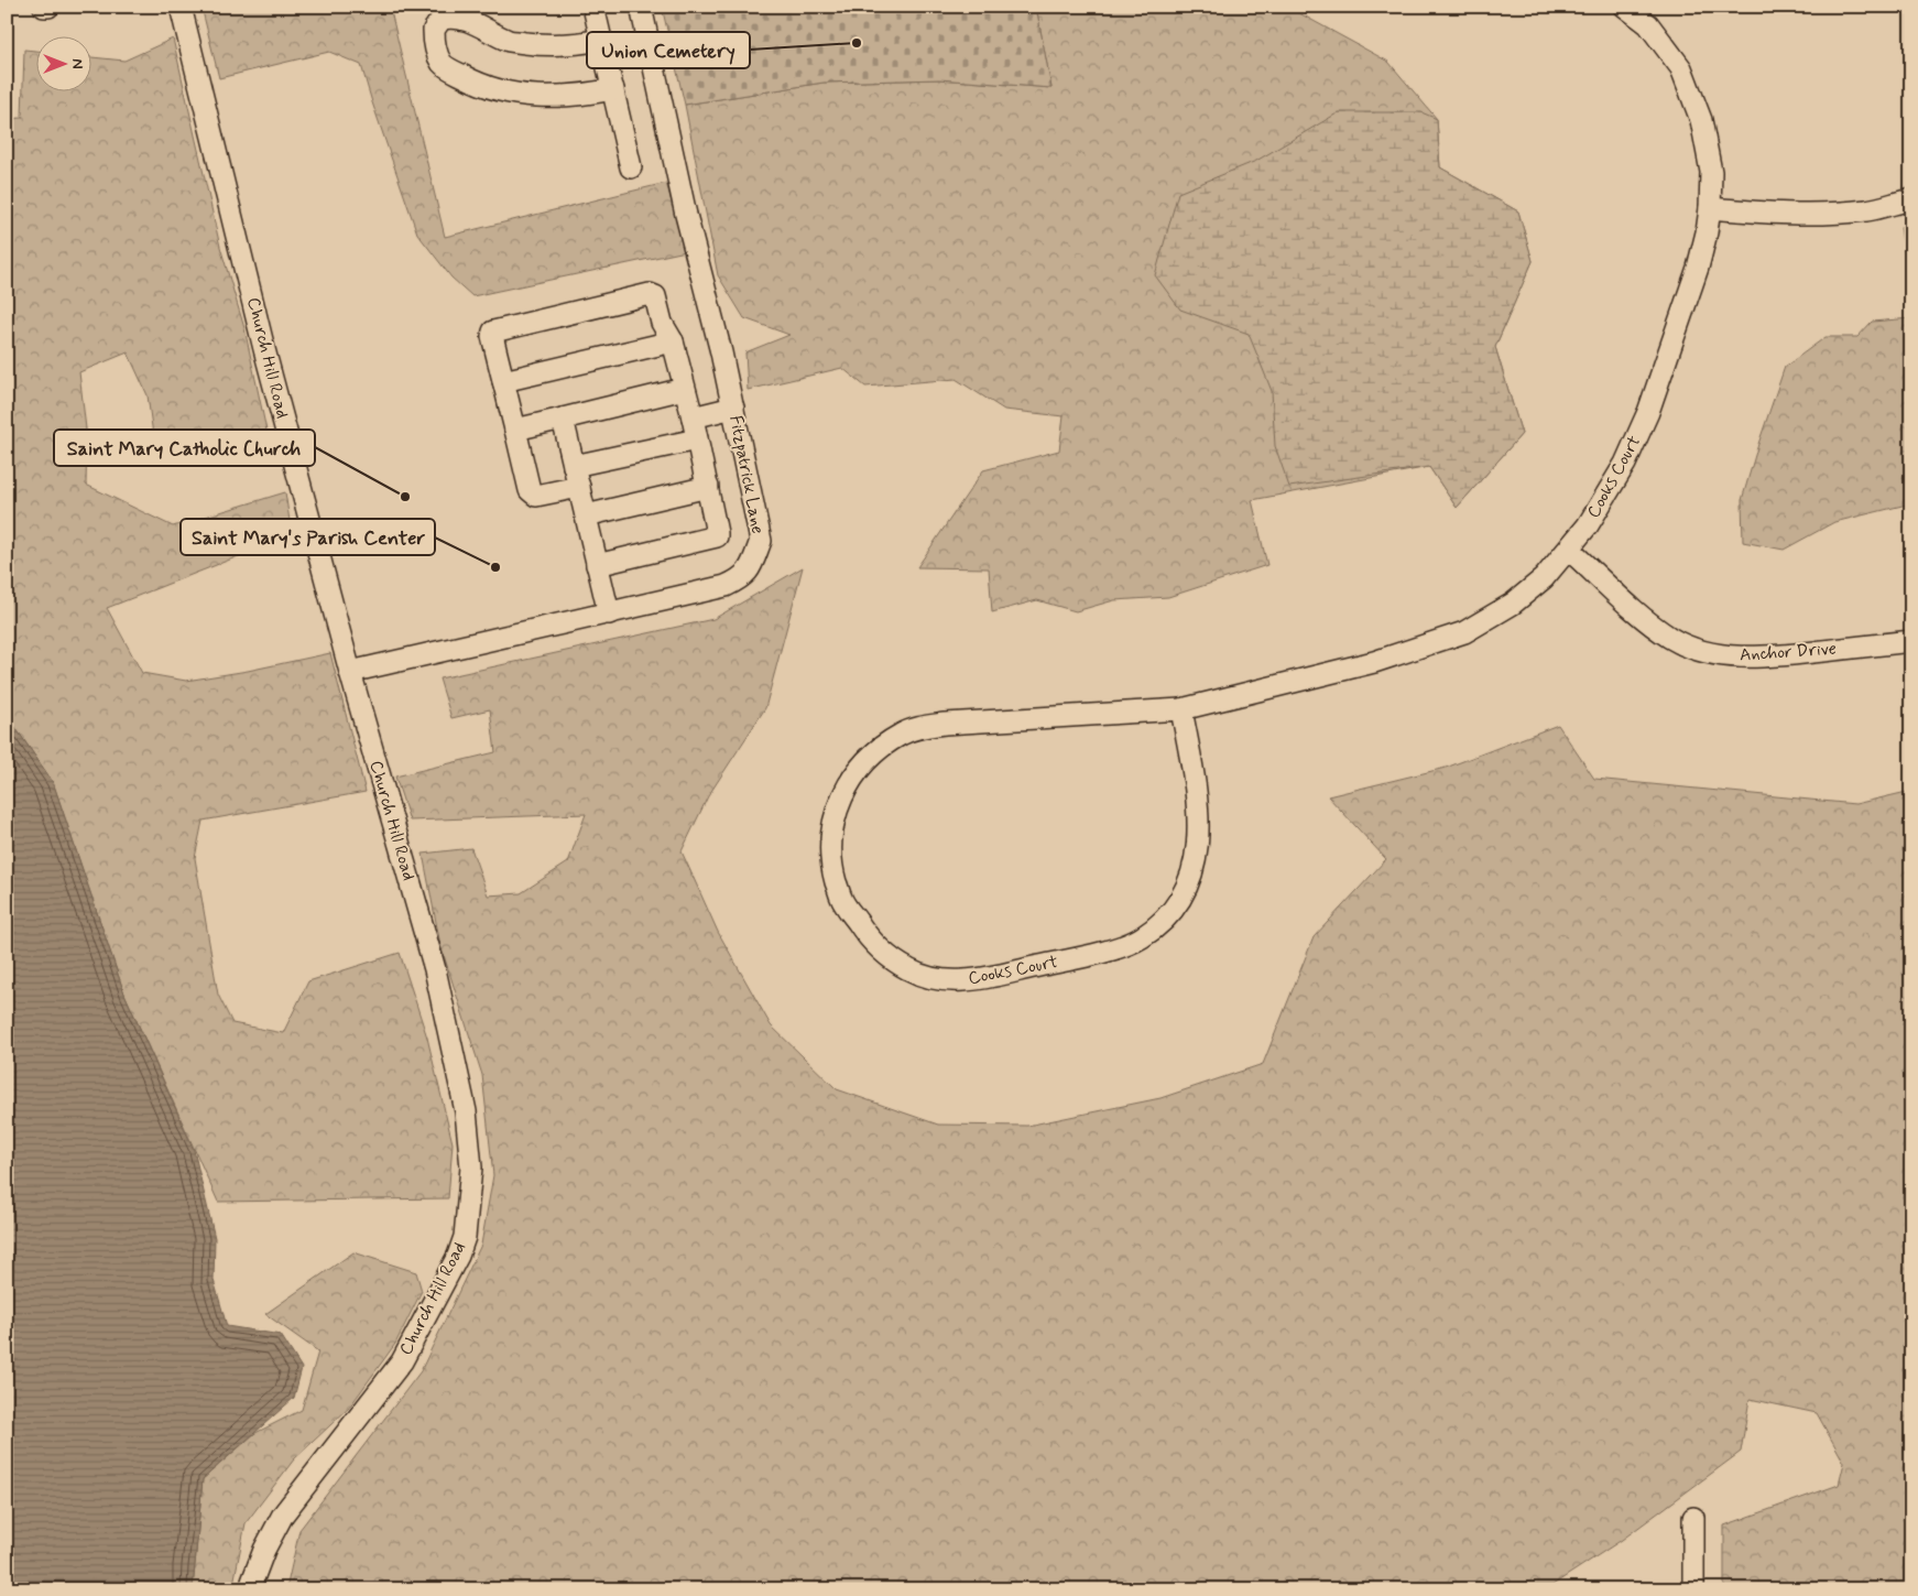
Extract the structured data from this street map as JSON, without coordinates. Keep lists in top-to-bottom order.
{
  "streets": {
    "street": [
      "Church Hill Road",
      "Fitzpatrick Lane",
      "Cooks Court",
      "Anchor Drive"
    ]
  },
  "crossings": [
    ["Church Hill Road", "Fitzpatrick Lane"],
    ["Cooks Court", "Anchor Drive"]
  ],
  "places": ["Union Cemetery", "Saint Mary Catholic Church", "Saint Mary's Parish Center"],
  "north": "right"
}
